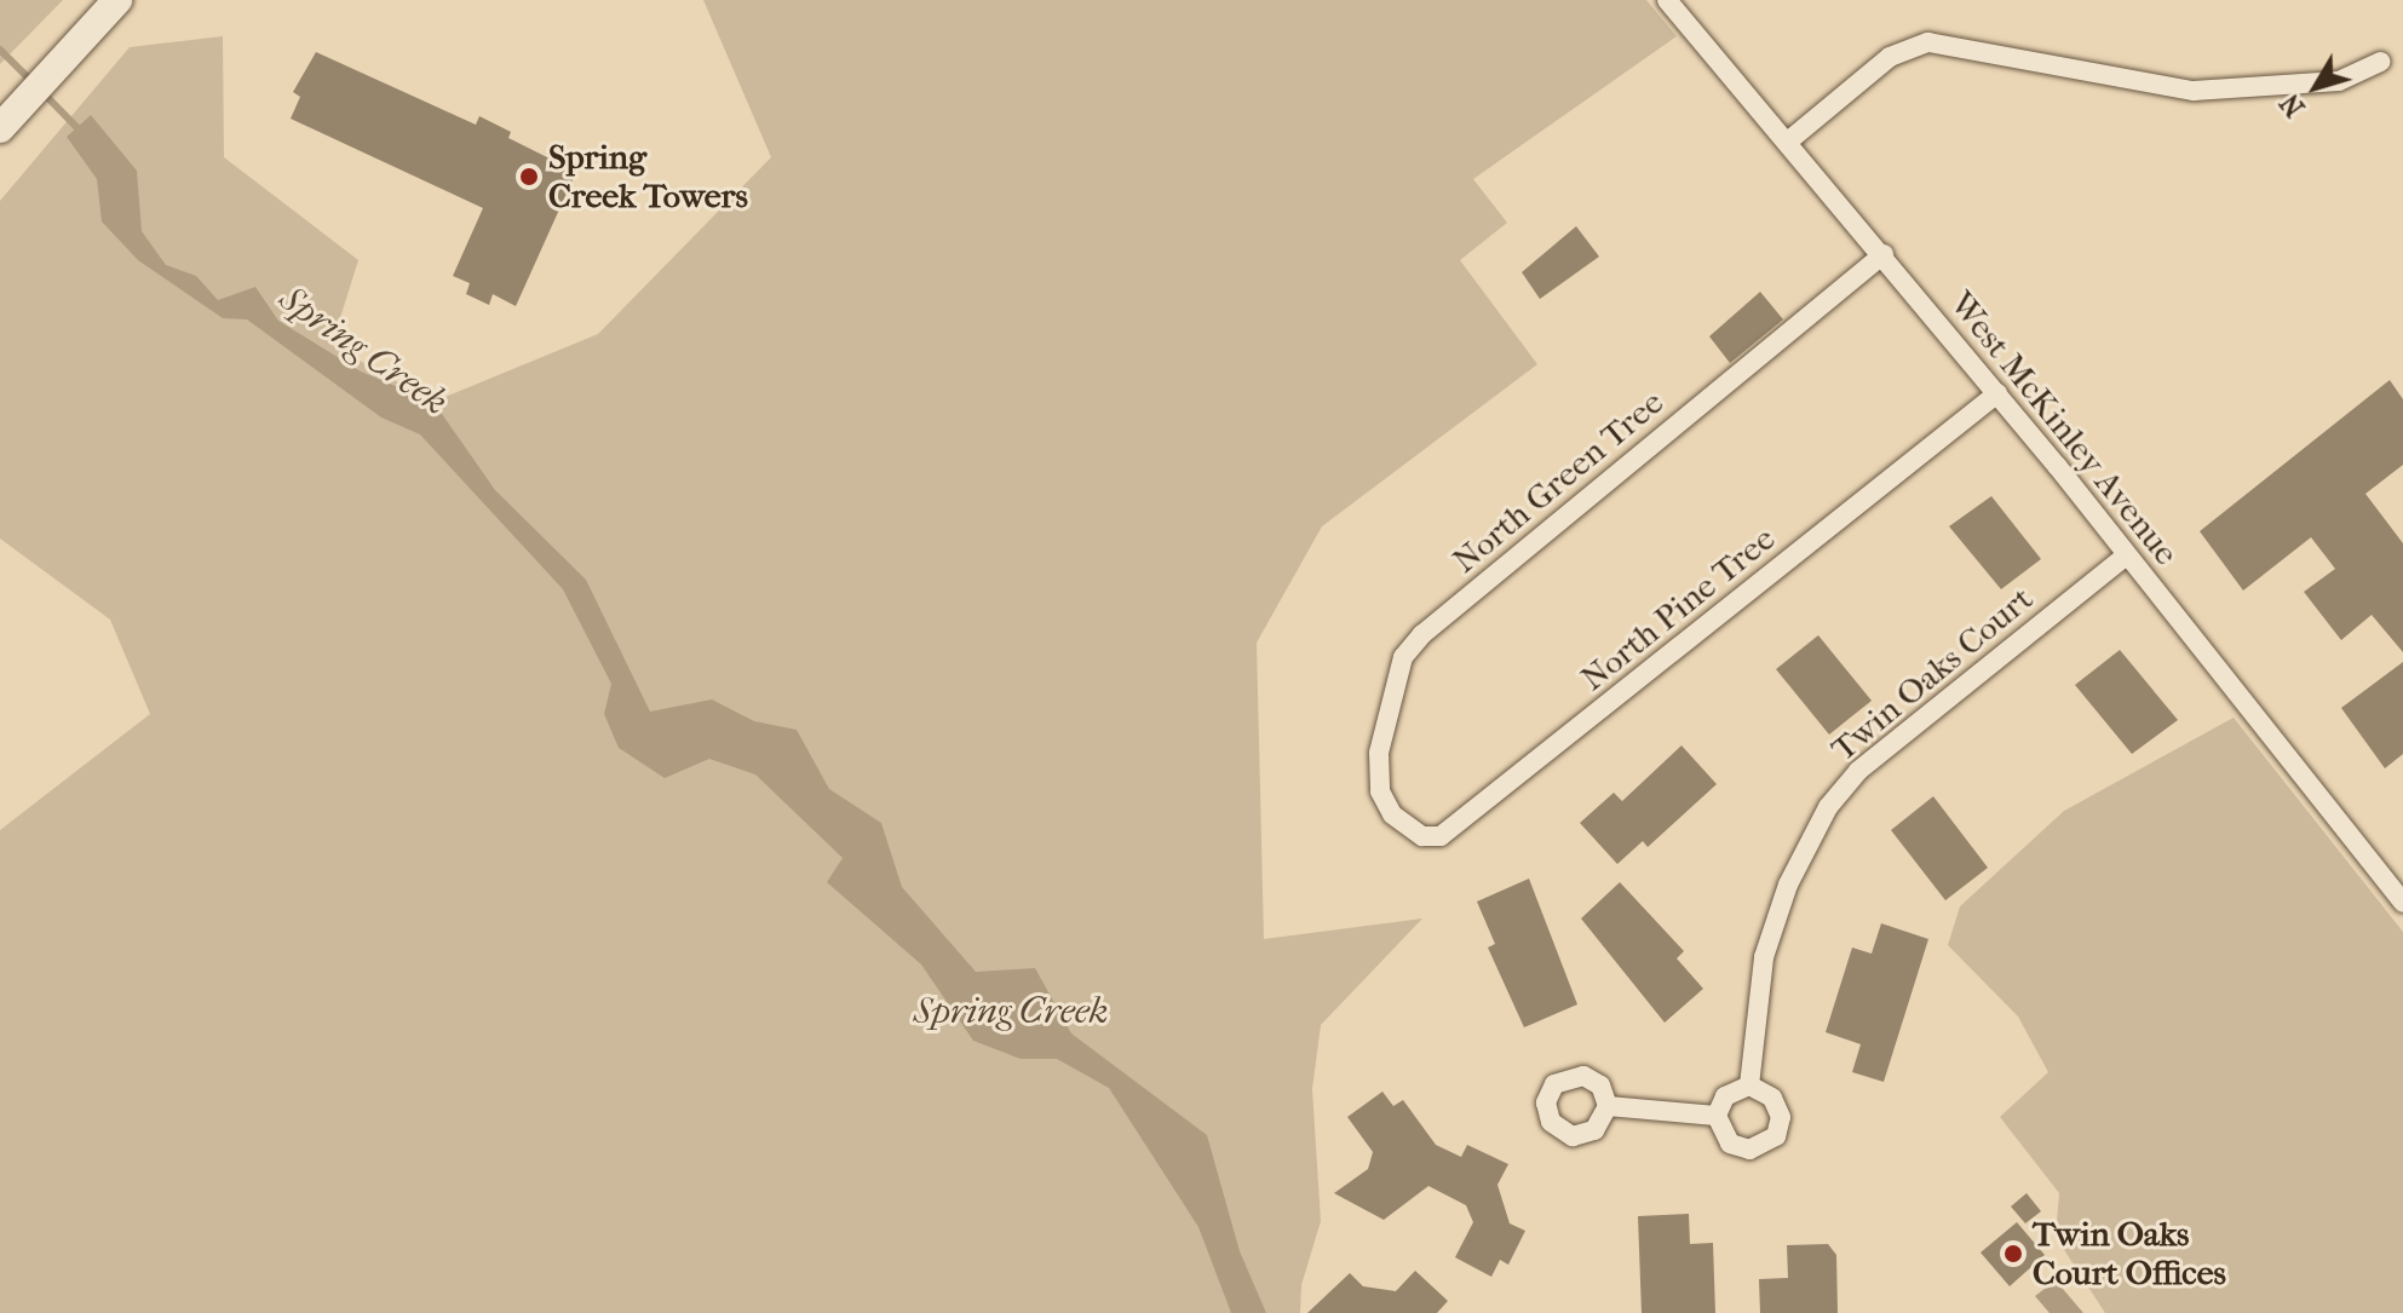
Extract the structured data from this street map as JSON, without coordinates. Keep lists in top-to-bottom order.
{
  "streets": {
    "street": [
      "West McKinley Avenue",
      "North Green Tree",
      "North Pine Tree",
      "Twin Oaks Court"
    ]
  },
  "crossings": [
    ["West McKinley Avenue", "North Green Tree"],
    ["West McKinley Avenue", "North Pine Tree"],
    ["West McKinley Avenue", "Twin Oaks Court"],
    ["North Green Tree", "North Pine Tree"]
  ],
  "water": ["Spring Creek"],
  "places": ["Spring Creek Towers", "Twin Oaks Court Offices"],
  "north": "bottom left"
}
